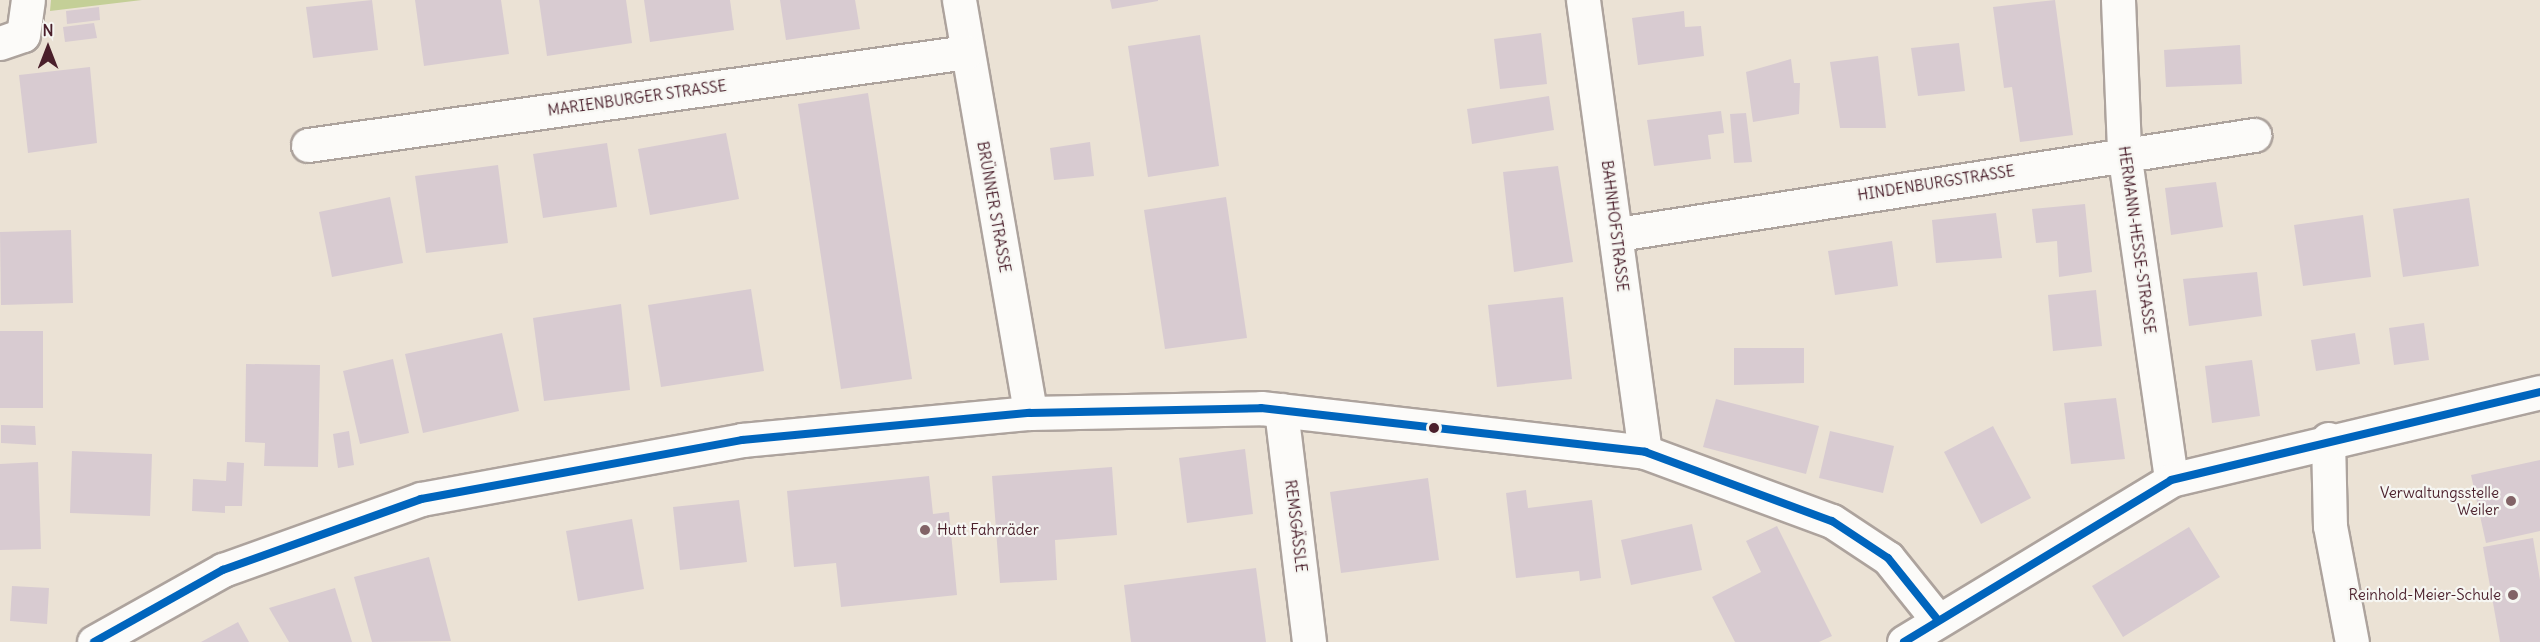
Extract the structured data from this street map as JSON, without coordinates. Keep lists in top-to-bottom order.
{
  "streets": {
    "street": [
      "MARIENBURGER STRASSE",
      "HINDENBURGSTRASSE",
      "BRÜNNER STRASSE",
      "BAHNHOFSTRASSE",
      "HERMANN-HESSE-STRASSE",
      "REMSGÄSSLE"
    ]
  },
  "crossings": [
    ["MARIENBURGER STRASSE", "BRÜNNER STRASSE"],
    ["HINDENBURGSTRASSE", "BAHNHOFSTRASSE"],
    ["HINDENBURGSTRASSE", "HERMANN-HESSE-STRASSE"]
  ],
  "places": ["Verwaltungsstelle Weiler", "Hutt Fahrräder", "Reinhold-Meier-Schule"],
  "north": "top"
}
